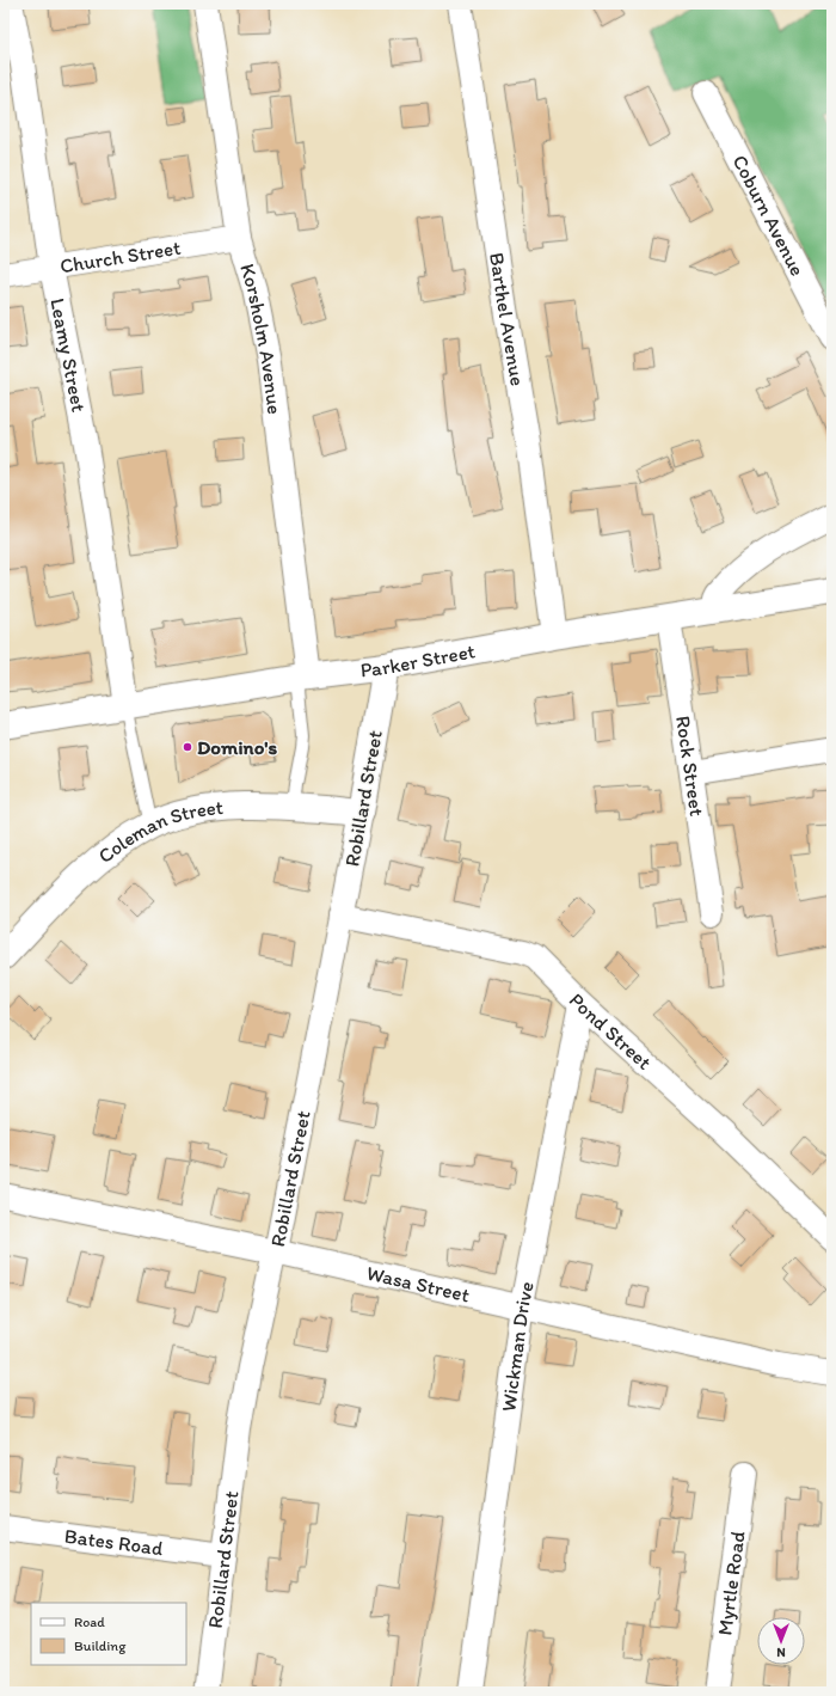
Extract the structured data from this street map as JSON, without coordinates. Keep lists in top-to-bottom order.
{
  "streets": {
    "main road": ["Parker Street", "Robillard Street", "Coleman Street"],
    "street": [
      "Coburn Avenue",
      "Church Street",
      "Barthel Avenue",
      "Korsholm Avenue",
      "Leamy Street",
      "Rock Street",
      "Pond Street",
      "Wasa Street",
      "Wickman Drive",
      "Bates Road",
      "Myrtle Road"
    ]
  },
  "crossings": [
    ["Church Street", "Korsholm Avenue"],
    ["Church Street", "Leamy Street"],
    ["Barthel Avenue", "Parker Street"],
    ["Korsholm Avenue", "Parker Street"],
    ["Leamy Street", "Parker Street"],
    ["Parker Street", "Rock Street"],
    ["Parker Street", "Robillard Street"],
    ["Robillard Street", "Coleman Street"],
    ["Robillard Street", "Pond Street"],
    ["Robillard Street", "Wasa Street"],
    ["Robillard Street", "Bates Road"],
    ["Pond Street", "Wickman Drive"],
    ["Wasa Street", "Wickman Drive"]
  ],
  "places": ["Domino's"],
  "legend": ["Road", "Building"],
  "north": "bottom"
}
